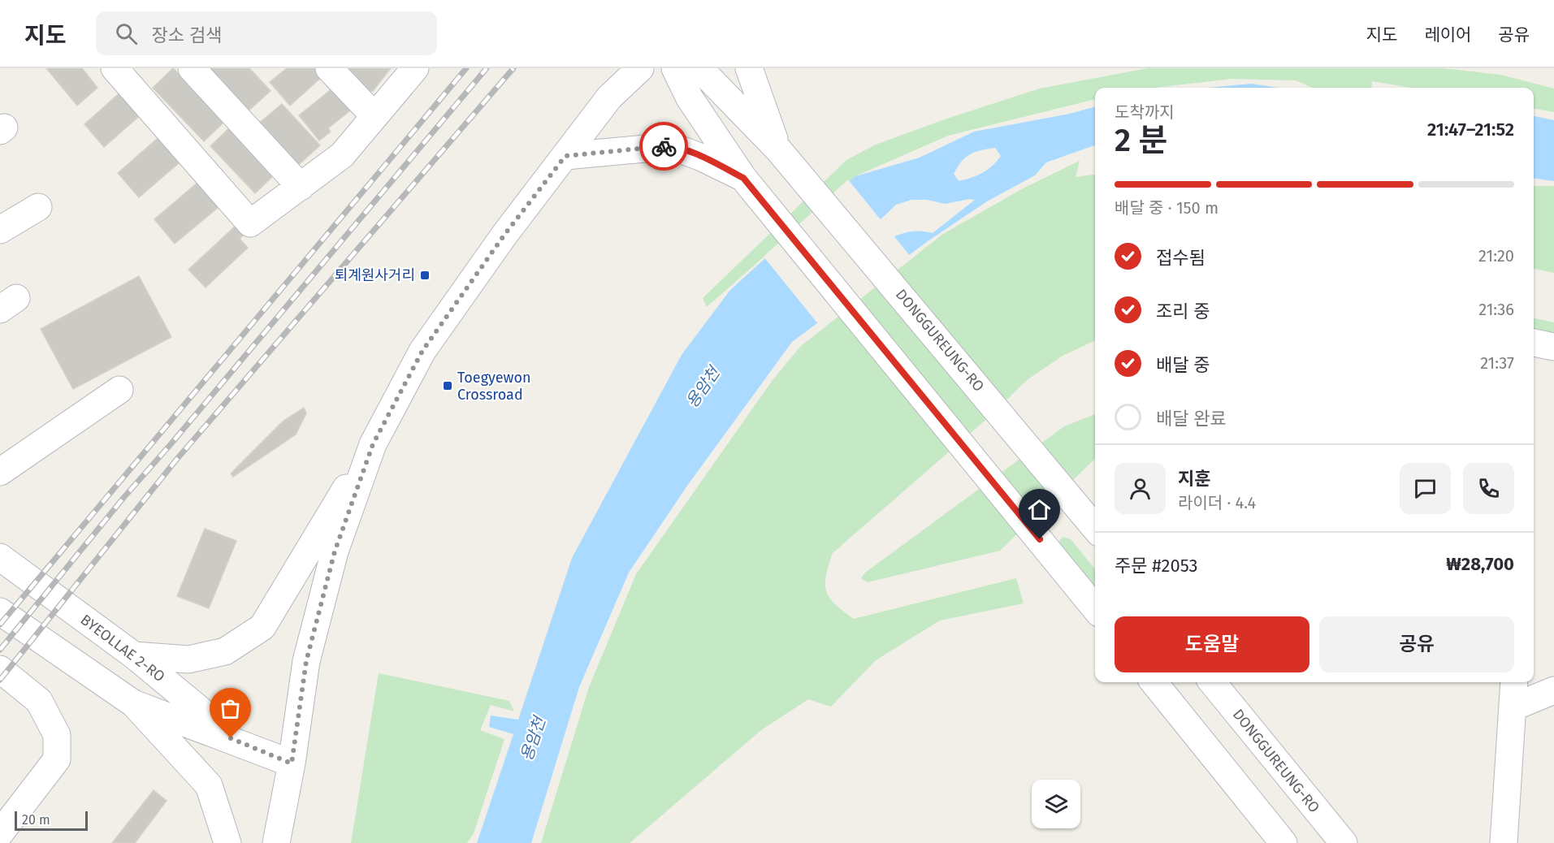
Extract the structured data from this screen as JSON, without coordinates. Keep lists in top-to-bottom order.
{
  "streets": {
    "street": ["DONGGUREUNG-RO", "BYEOLLAE 2-RO"]
  },
  "water": ["용암천"],
  "places": {
    "transit": ["퇴계원사거리", "Toegyewon Crossroad"]
  },
  "scale_bar": "20 m",
  "page": {
    "header": "지도",
    "search": "장소 검색",
    "nav": ["지도", "레이어", "공유"],
    "heading": ["2 분", "도착까지", "21:47–21:52"],
    "panel": [
      "지훈",
      "라이더 · 4.4",
      "주문 #2053",
      "₩28,700"
    ],
    "bar": "배달 중 · 150 m",
    "list": [
      ["접수됨", "21:20"],
      ["조리 중", "21:36"],
      ["배달 중", "21:37"],
      "배달 완료"
    ],
    "buttons": ["도움말", "공유"],
    "scale": "20 m"
  }
}
